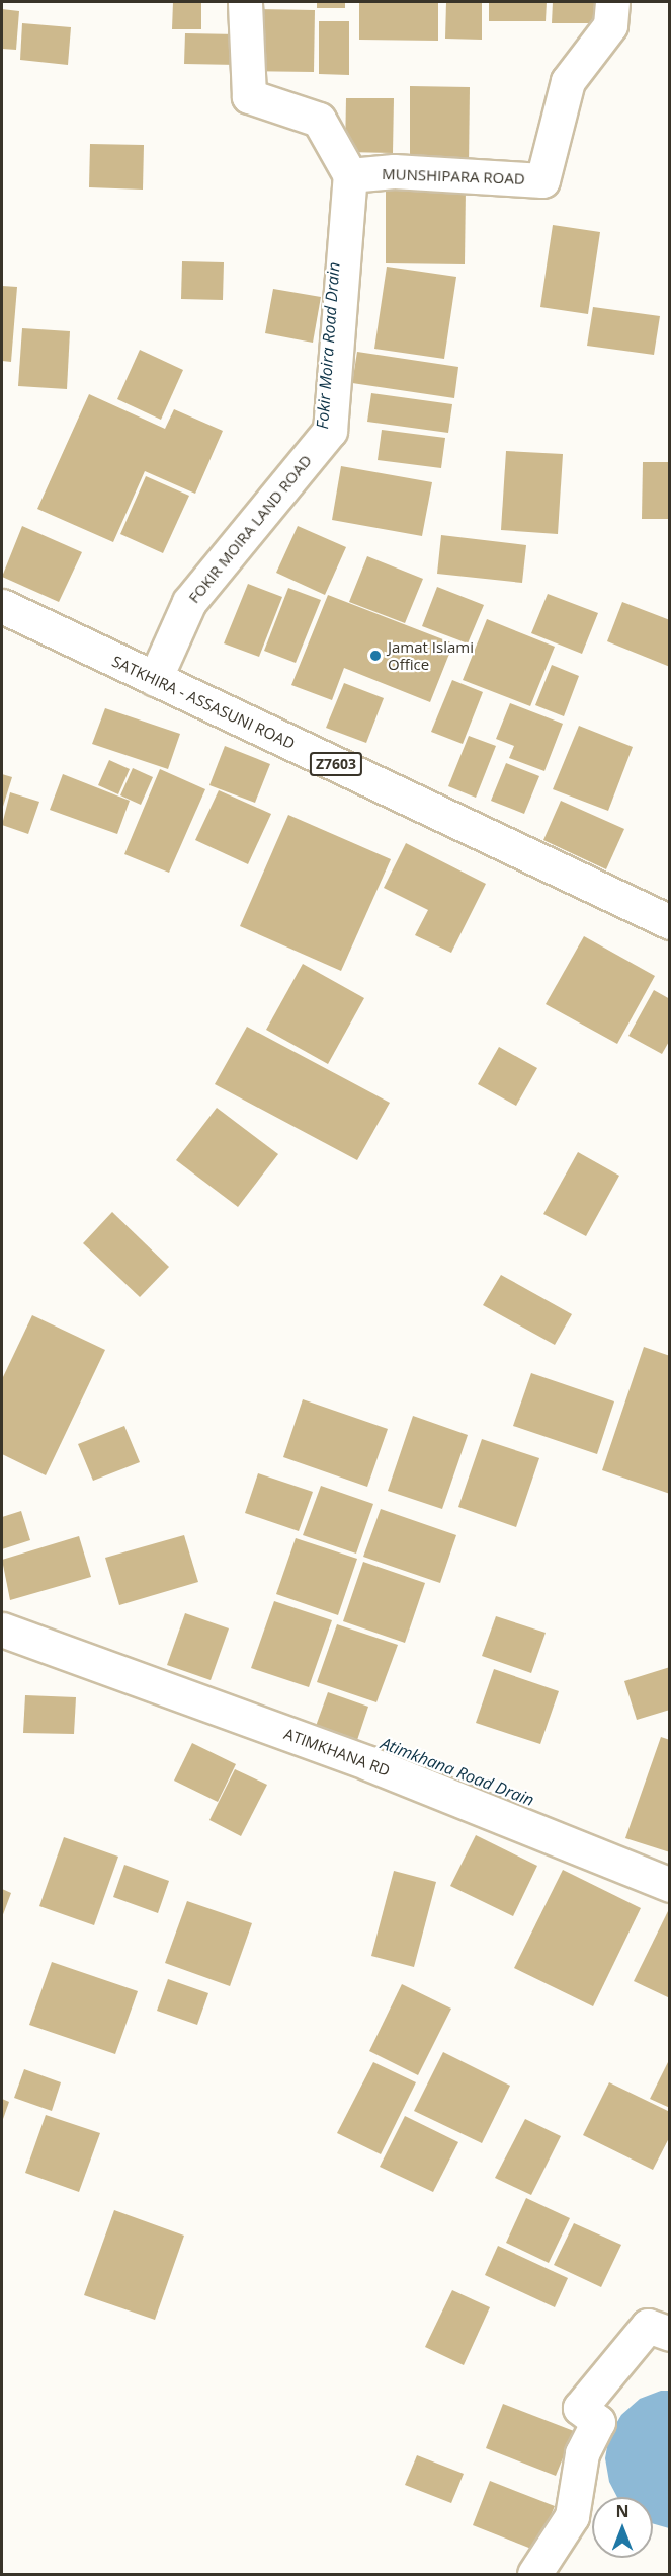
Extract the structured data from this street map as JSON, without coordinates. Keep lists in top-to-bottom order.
{
  "streets": {
    "street": [
      "MUNSHIPARA ROAD",
      "FOKIR MOIRA LAND ROAD",
      "SATKHIRA - ASSASUNI ROAD",
      "Z7603",
      "ATIMKHANA RD"
    ]
  },
  "crossings": [
    ["MUNSHIPARA ROAD", "FOKIR MOIRA LAND ROAD"],
    ["FOKIR MOIRA LAND ROAD", "SATKHIRA - ASSASUNI ROAD"]
  ],
  "water": ["Fokir Moira Road Drain", "Atimkhana Road Drain"],
  "places": ["Jamat Islami Office"],
  "north": "top"
}
